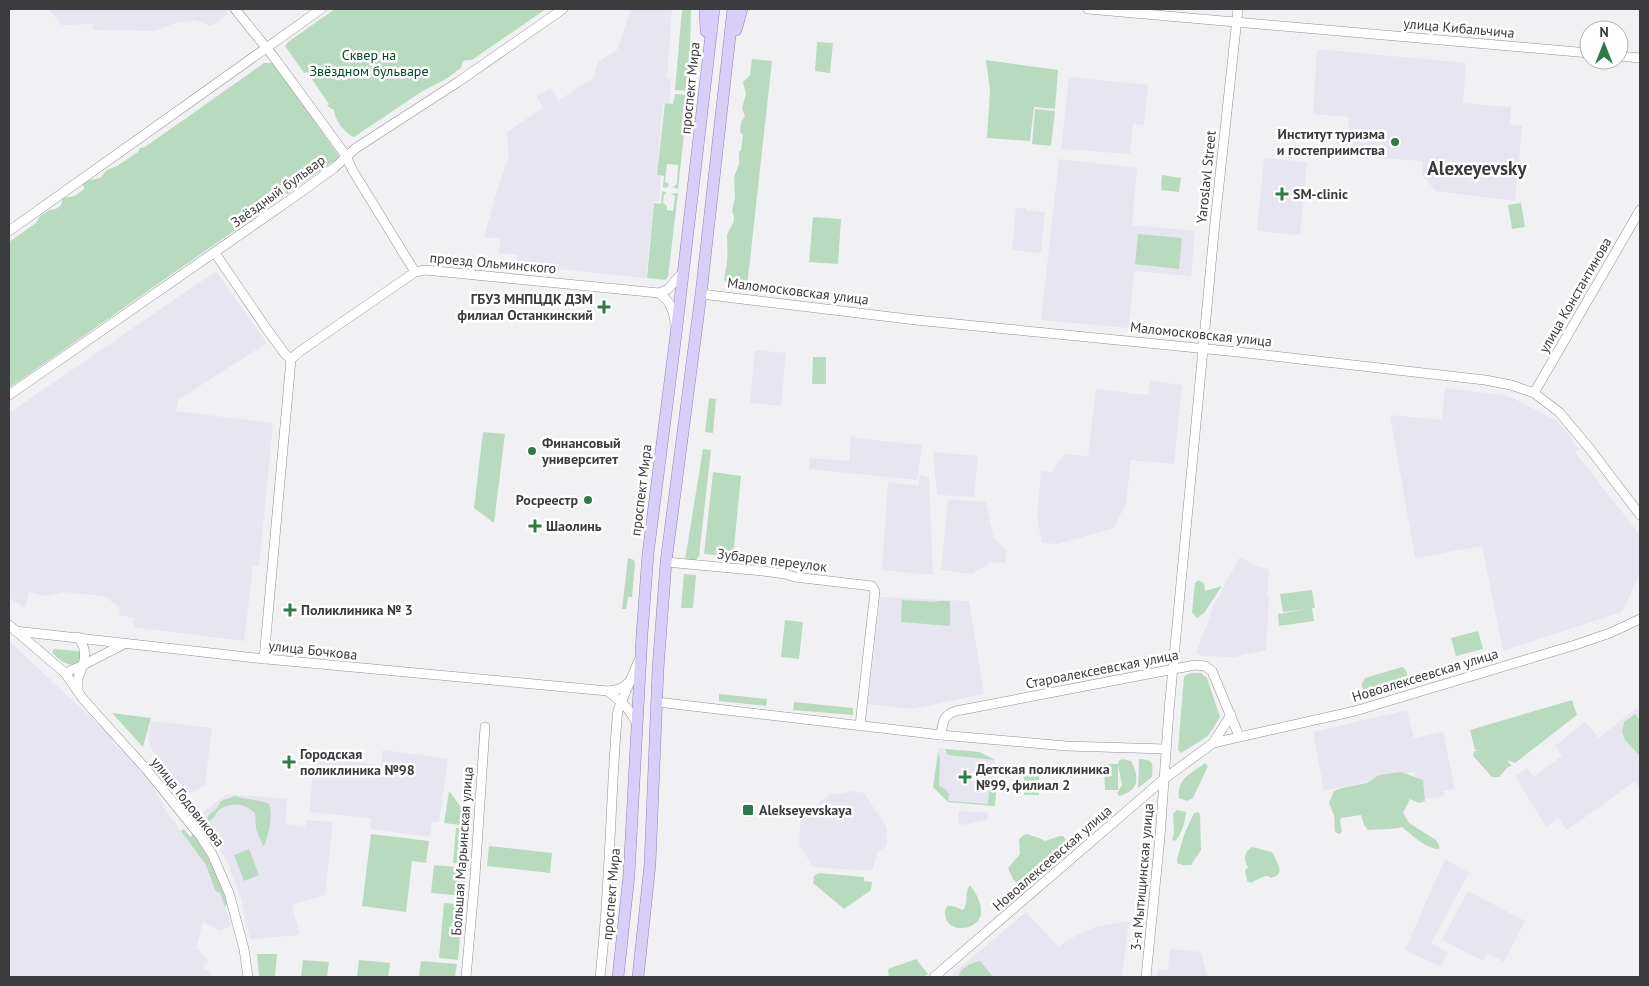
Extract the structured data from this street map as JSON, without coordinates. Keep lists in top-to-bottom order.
{
  "streets": {
    "main road": ["проспект Мира"],
    "street": [
      "улица Кибальчича",
      "Yaroslavl Street",
      "Звёздный бульвар",
      "проезд Ольминского",
      "Маломосковская улица",
      "улица Константинова",
      "Зубарев переулок",
      "улица Бочкова",
      "Староалексеевская улица",
      "Новоалексеевская улица",
      "улица Годовикова",
      "Большая Марьинская улица",
      "3-я Мытищинская улица"
    ]
  },
  "crossings": [
    ["улица Кибальчича", "Yaroslavl Street"],
    ["Yaroslavl Street", "Маломосковская улица"],
    ["Yaroslavl Street", "Староалексеевская улица"],
    ["Yaroslavl Street", "3-я Мытищинская улица"],
    ["Маломосковская улица", "улица Константинова"],
    ["улица Бочкова", "улица Годовикова"],
    ["Староалексеевская улица", "Новоалексеевская улица"],
    ["Староалексеевская улица", "3-я Мытищинская улица"],
    ["Новоалексеевская улица", "3-я Мытищинская улица"]
  ],
  "districts": ["Alexeyevsky"],
  "parks": ["Сквер на Звёздном бульваре"],
  "places": {
    "other": ["Институт туризма и гостеприимства", "Финансовый университет", "Росреестр"],
    "health": [
      "SM-clinic",
      "ГБУЗ МНПЦДК ДЗМ филиал Останкинский",
      "Шаолинь",
      "Поликлиника № 3",
      "Городская поликлиника №98",
      "Детская поликлиника №99, филиал 2"
    ],
    "transit": ["Alekseyevskaya"]
  },
  "north": "top"
}
